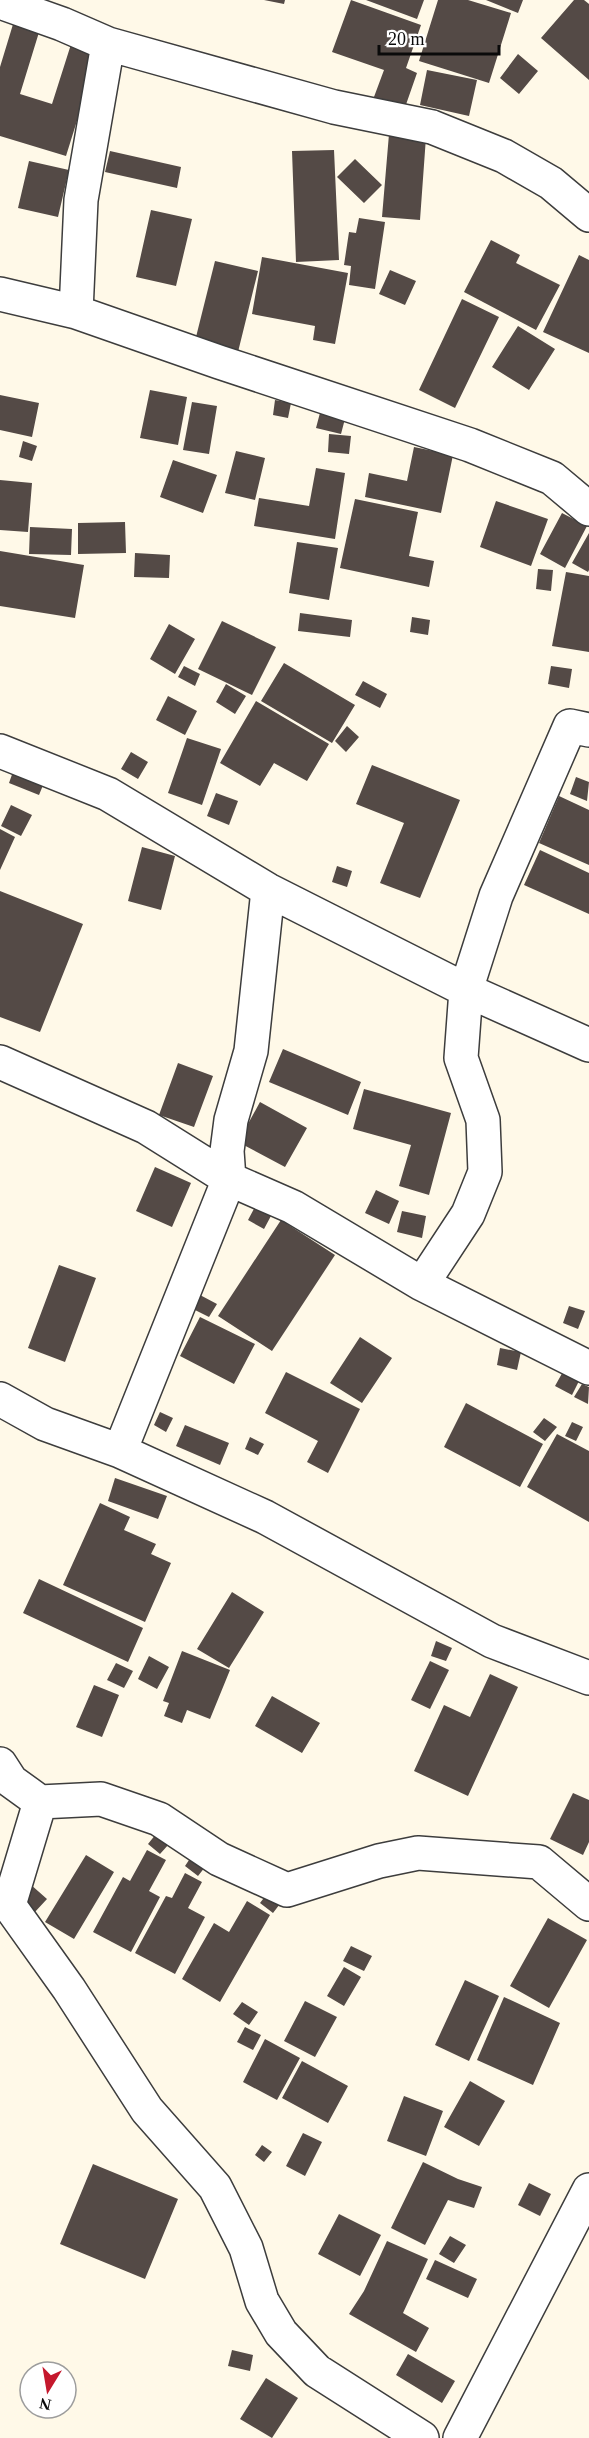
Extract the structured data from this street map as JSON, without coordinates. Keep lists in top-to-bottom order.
{
  "scale_bar": "20 m",
  "north": "bottom"
}
